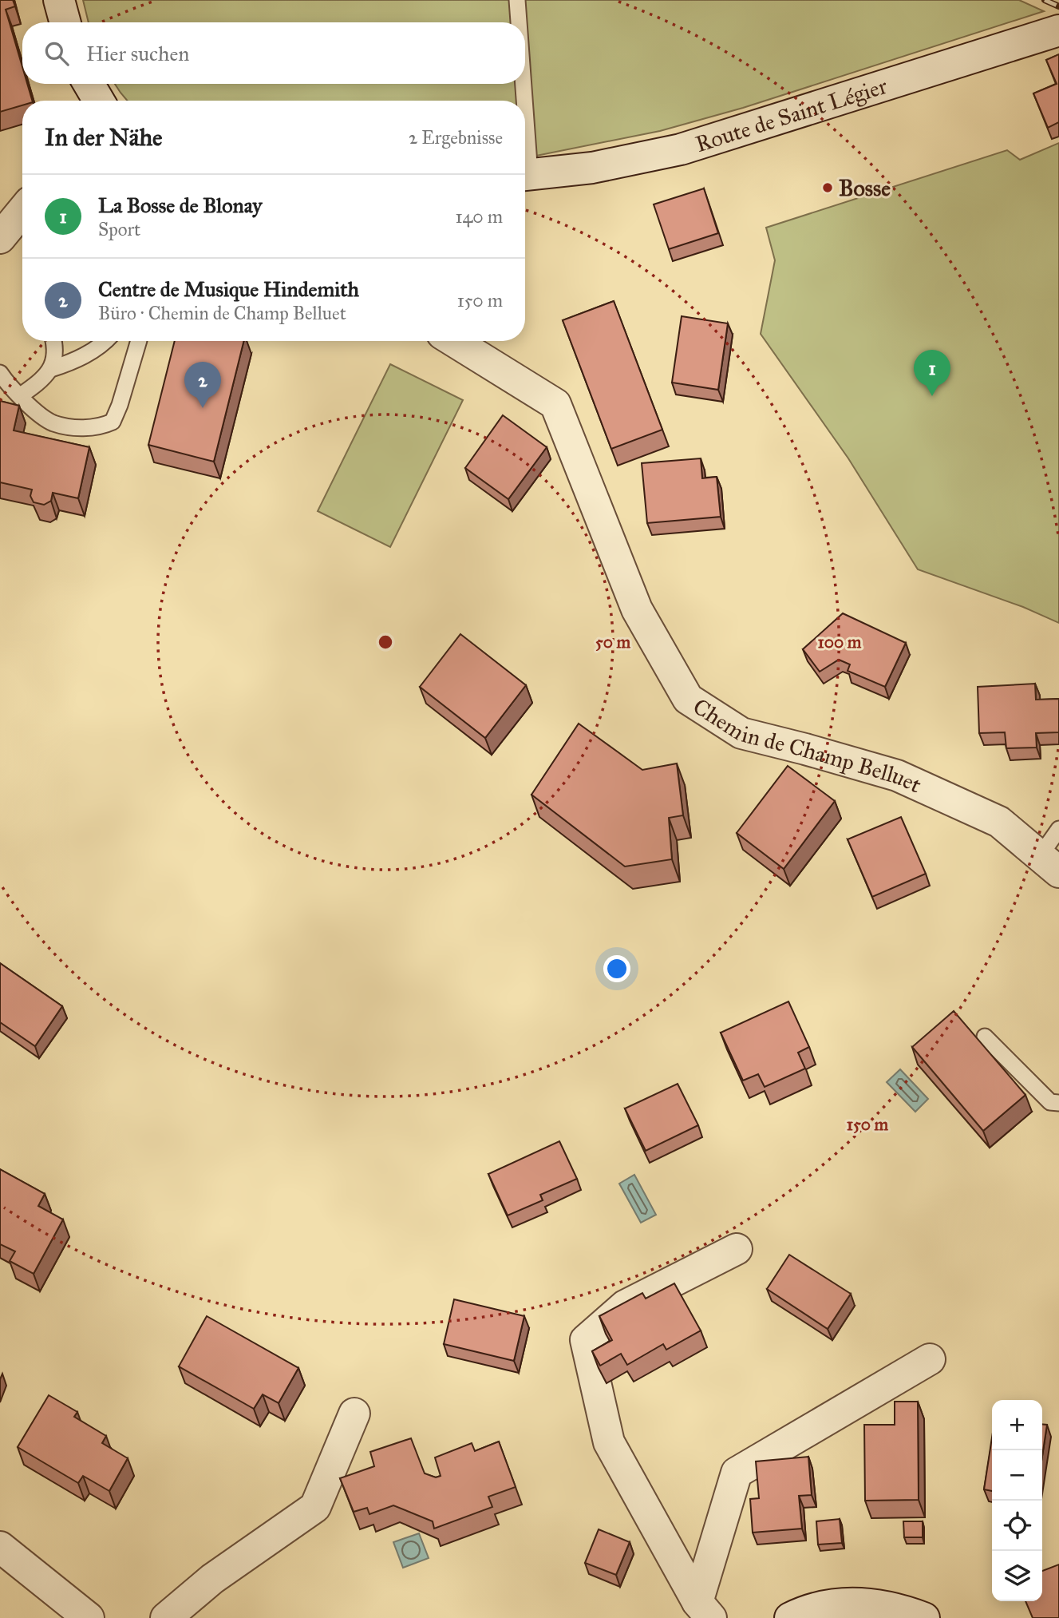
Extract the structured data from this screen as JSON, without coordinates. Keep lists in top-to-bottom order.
{
  "streets": {
    "street": ["Route de Saint Légier", "Chemin de Champ Belluet"]
  },
  "places": ["Bosse"],
  "page": {
    "search": "Hier suchen",
    "heading": ["In der Nähe", "2 Ergebnisse"],
    "list": [
      {
        "mark": "1",
        "name": "La Bosse de Blonay",
        "note": "Sport",
        "value": "140 m"
      },
      {
        "mark": "2",
        "name": "Centre de Musique Hindemith",
        "note": "Büro · Chemin de Champ Belluet",
        "value": "150 m"
      }
    ],
    "pins": ["1", "2"],
    "map_buttons": ["+", "−"]
  },
  "rings": ["50 m", "100 m", "150 m"]
}
